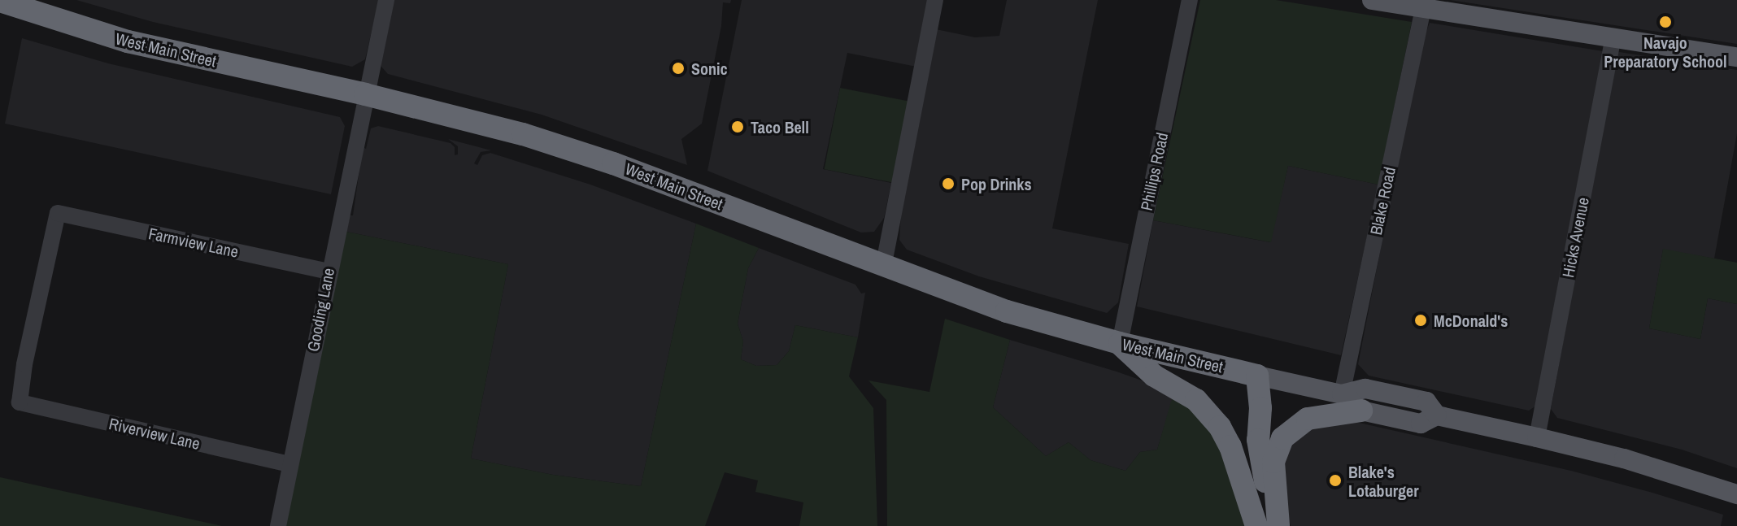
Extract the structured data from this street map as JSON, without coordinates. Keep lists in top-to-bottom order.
{
  "streets": {
    "highway": ["West Main Street"],
    "street": [
      "Phillips Road",
      "Blake Road",
      "Hicks Avenue",
      "Farmview Lane",
      "Gooding Lane",
      "Riverview Lane"
    ]
  },
  "crossings": [
    ["West Main Street", "Phillips Road"],
    ["West Main Street", "Blake Road"],
    ["West Main Street", "Hicks Avenue"],
    ["West Main Street", "Gooding Lane"],
    ["Farmview Lane", "Gooding Lane"],
    ["Farmview Lane", "Riverview Lane"],
    ["Gooding Lane", "Riverview Lane"]
  ],
  "places": [
    "Navajo Preparatory School",
    "Sonic",
    "Taco Bell",
    "Pop Drinks",
    "McDonald's",
    "Blake's Lotaburger"
  ]
}
